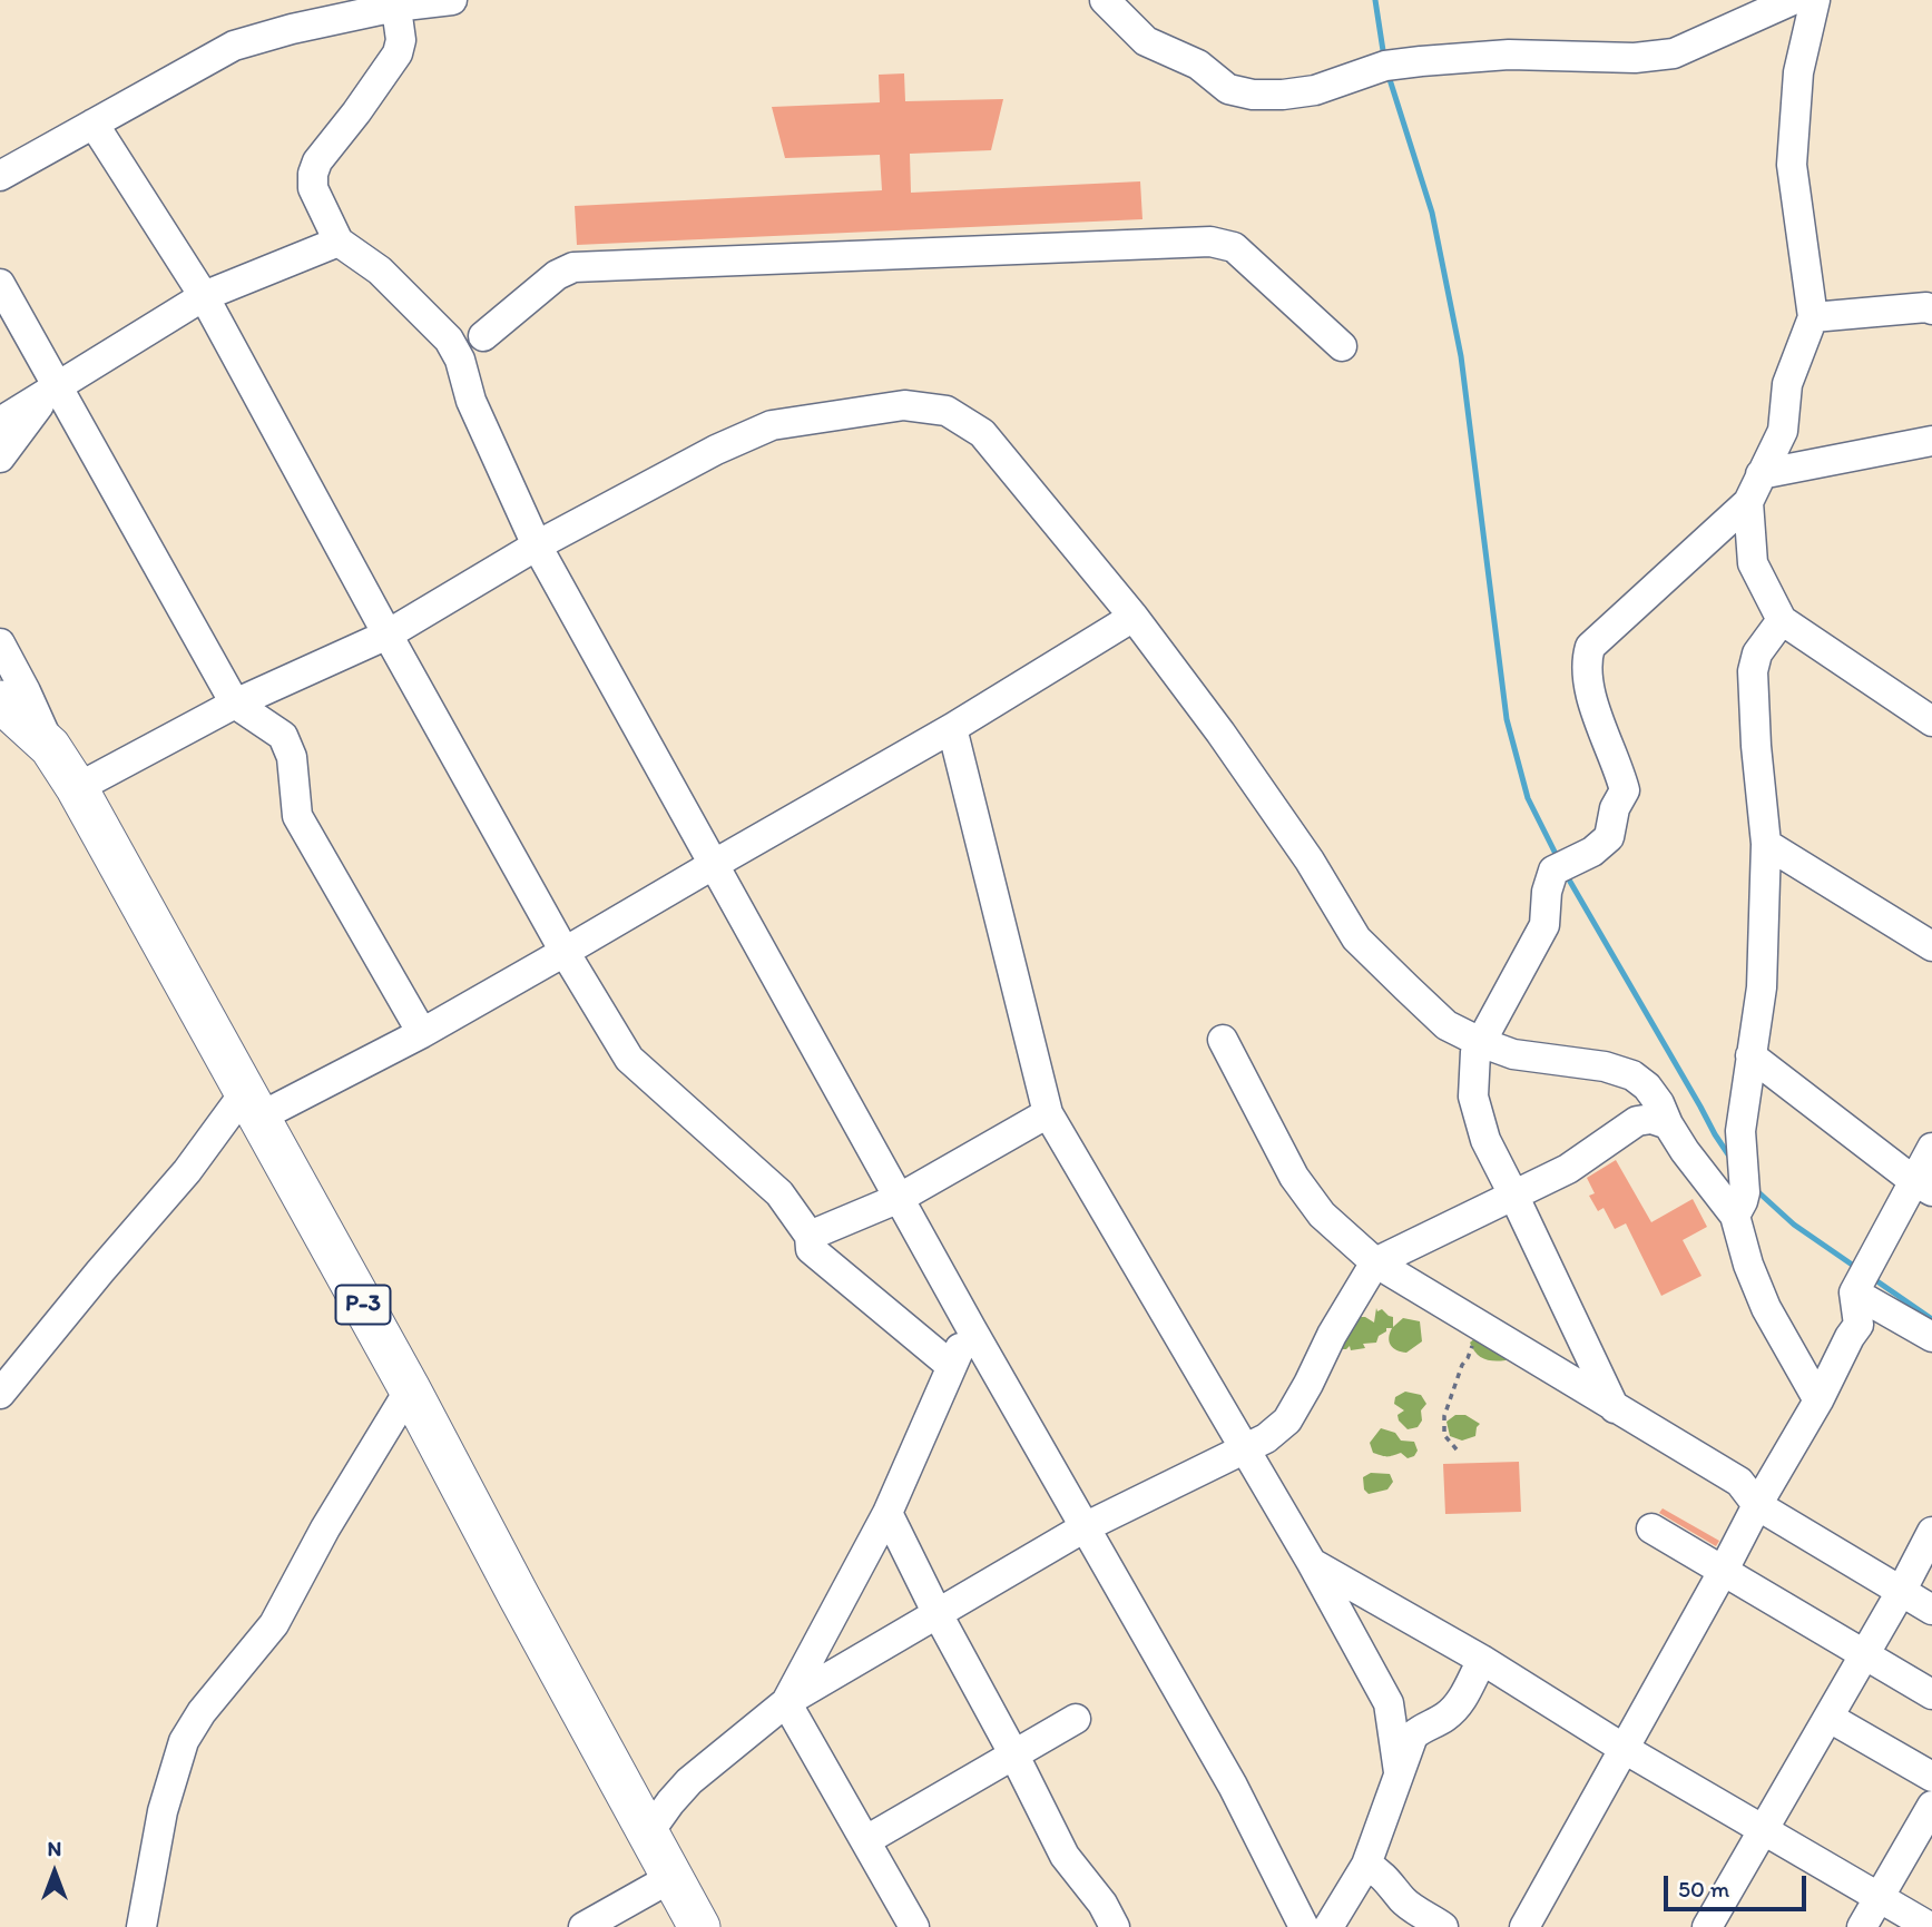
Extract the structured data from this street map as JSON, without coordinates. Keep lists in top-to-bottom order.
{
  "streets": {
    "highway": ["P-3"]
  },
  "scale_bar": "50 m",
  "north": "top"
}
